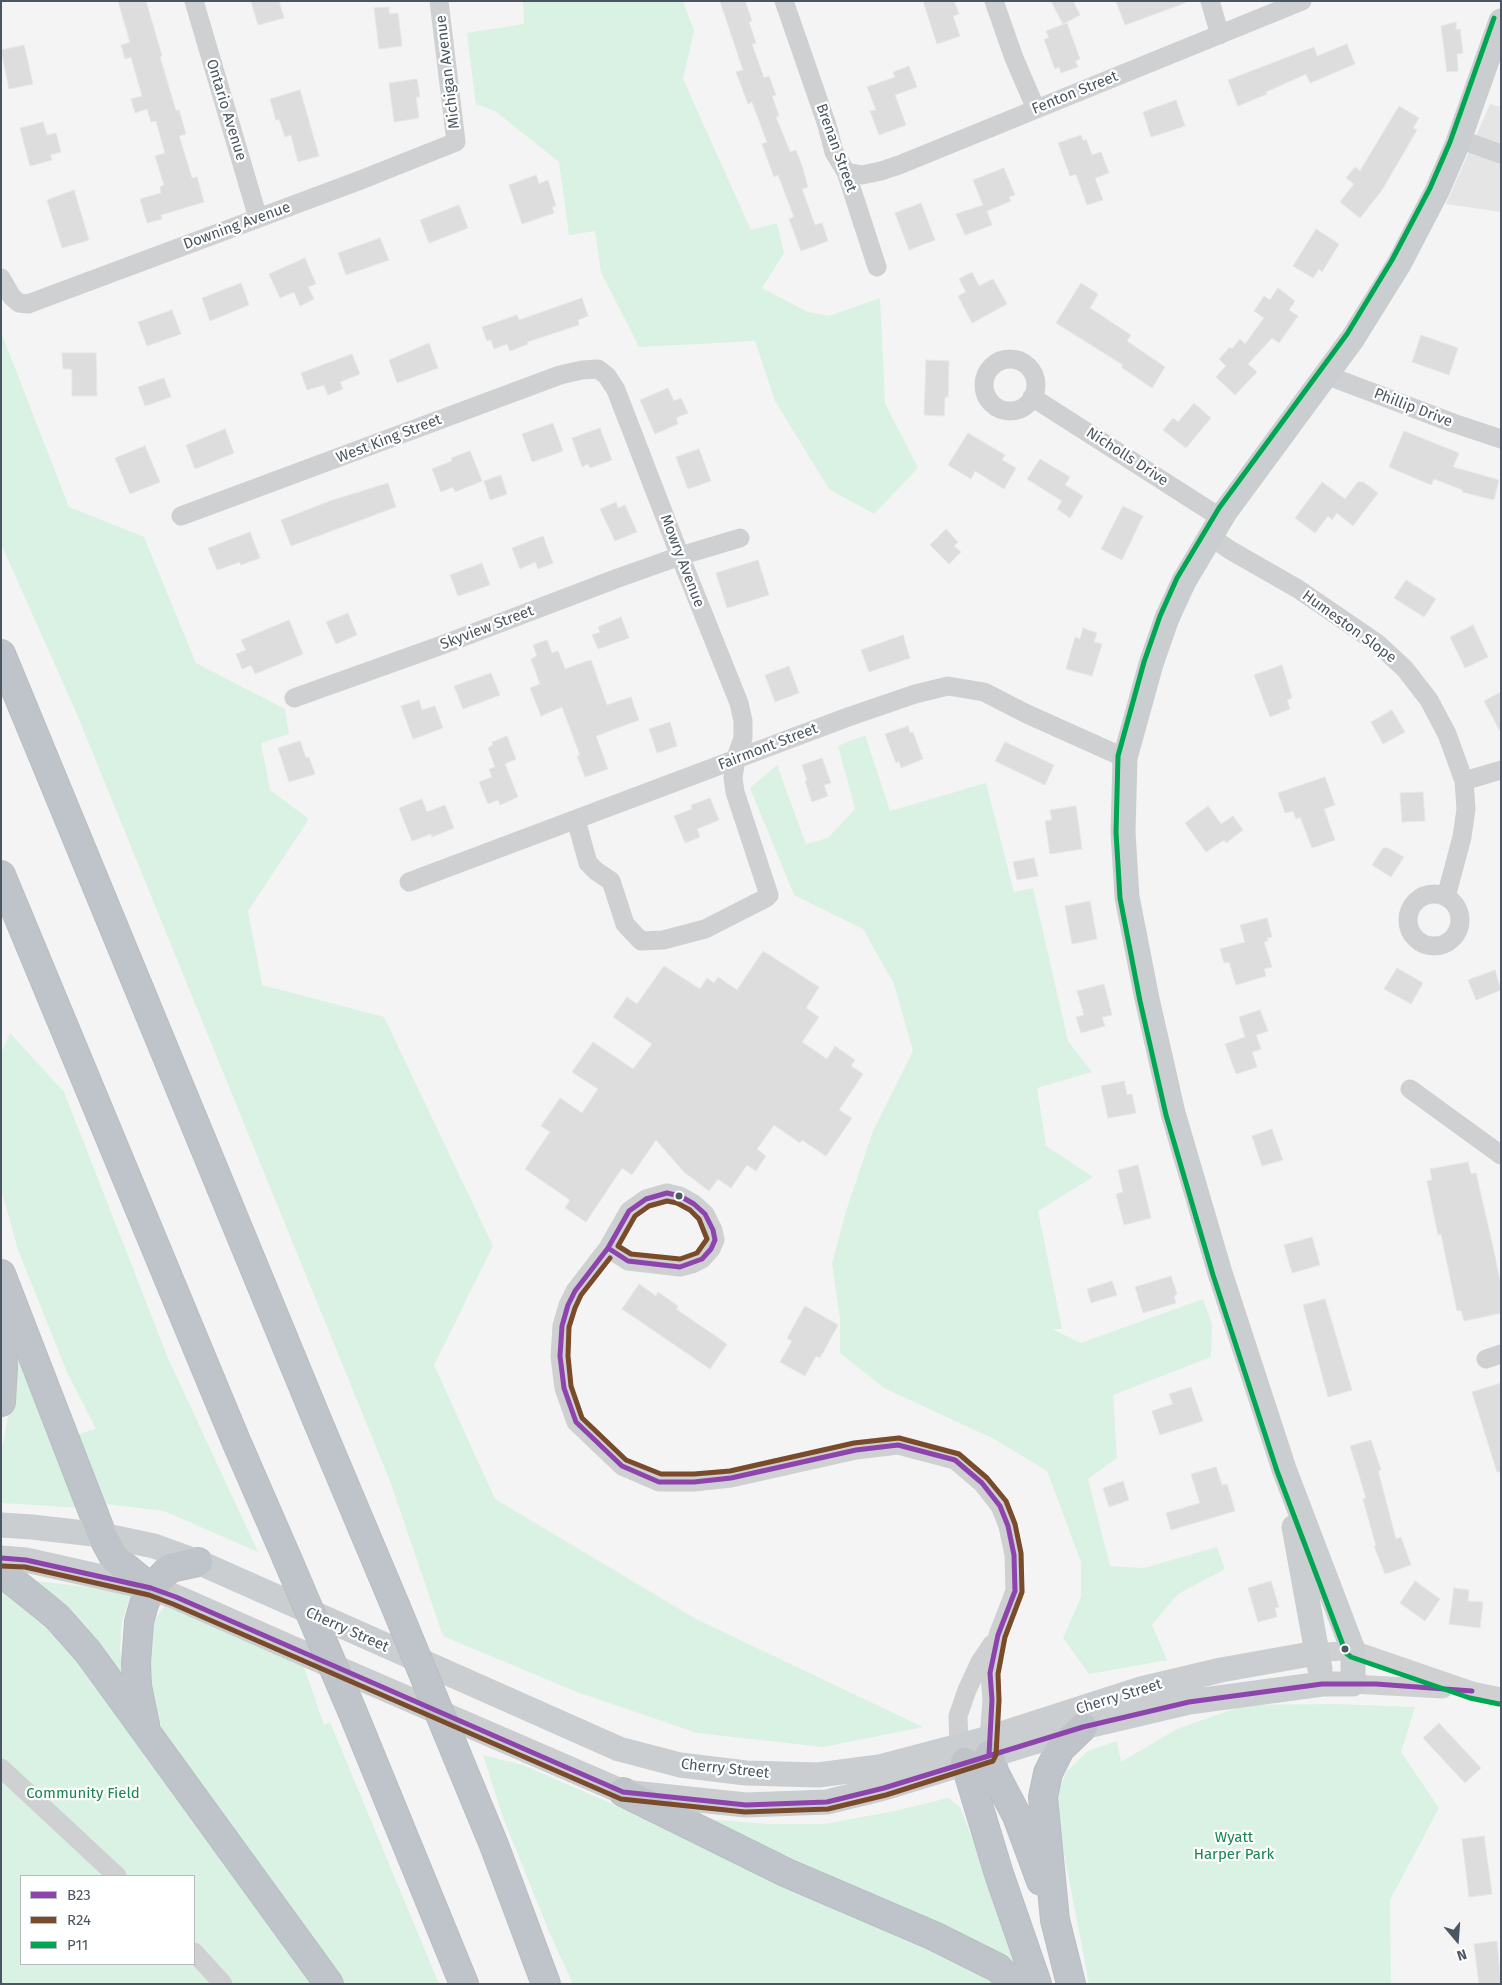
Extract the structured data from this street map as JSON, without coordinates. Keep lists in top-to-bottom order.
{
  "streets": {
    "main road": ["Cherry Street"],
    "street": [
      "Michigan Avenue",
      "Fenton Street",
      "Ontario Avenue",
      "Brenan Street",
      "Downing Avenue",
      "Phillip Drive",
      "West King Street",
      "Nicholls Drive",
      "Mowry Avenue",
      "Humeston Slope",
      "Skyview Street",
      "Fairmont Street"
    ]
  },
  "crossings": [
    ["Michigan Avenue", "Downing Avenue"],
    ["Fenton Street", "Brenan Street"],
    ["Ontario Avenue", "Downing Avenue"],
    ["West King Street", "Mowry Avenue"],
    ["Nicholls Drive", "Humeston Slope"],
    ["Mowry Avenue", "Skyview Street"],
    ["Mowry Avenue", "Fairmont Street"]
  ],
  "parks": ["Community Field", "Wyatt Harper Park"],
  "lines": ["transit line P11", "transit line B23", "transit line R24"],
  "legend": ["B23", "R24", "P11"],
  "north": "bottom"
}
